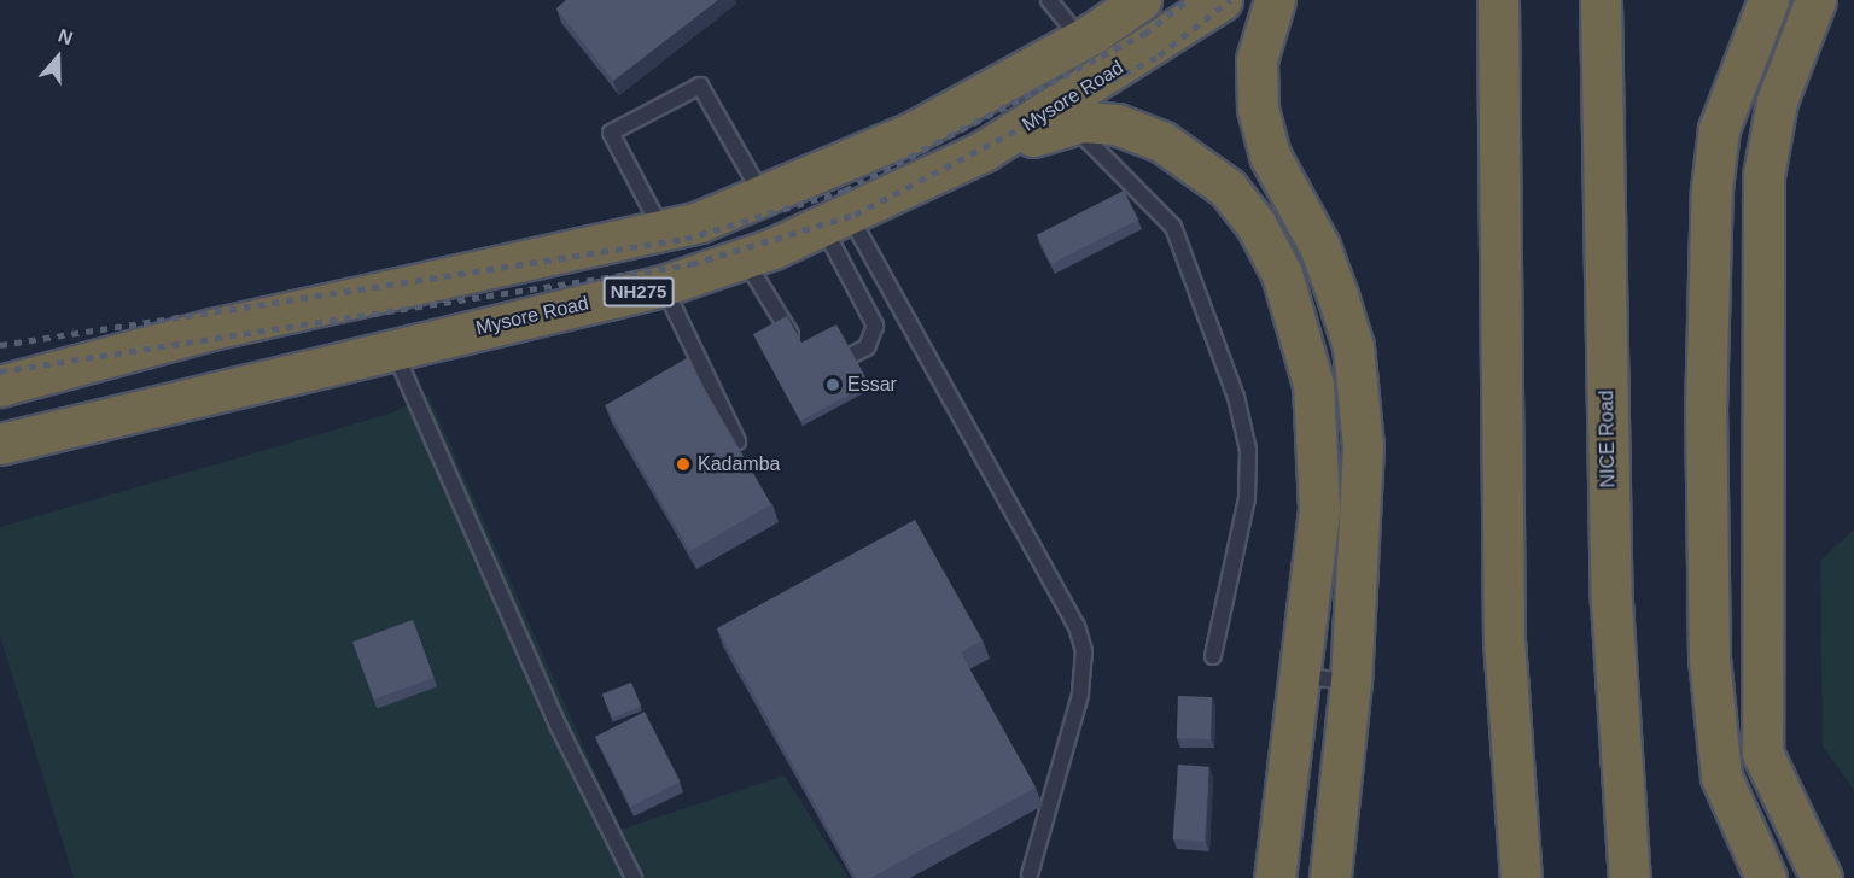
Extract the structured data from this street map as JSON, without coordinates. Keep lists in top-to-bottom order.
{
  "streets": {
    "highway": ["Mysore Road", "NH275", "NICE Road"]
  },
  "places": ["Essar", "Kadamba"],
  "north": "top"
}
